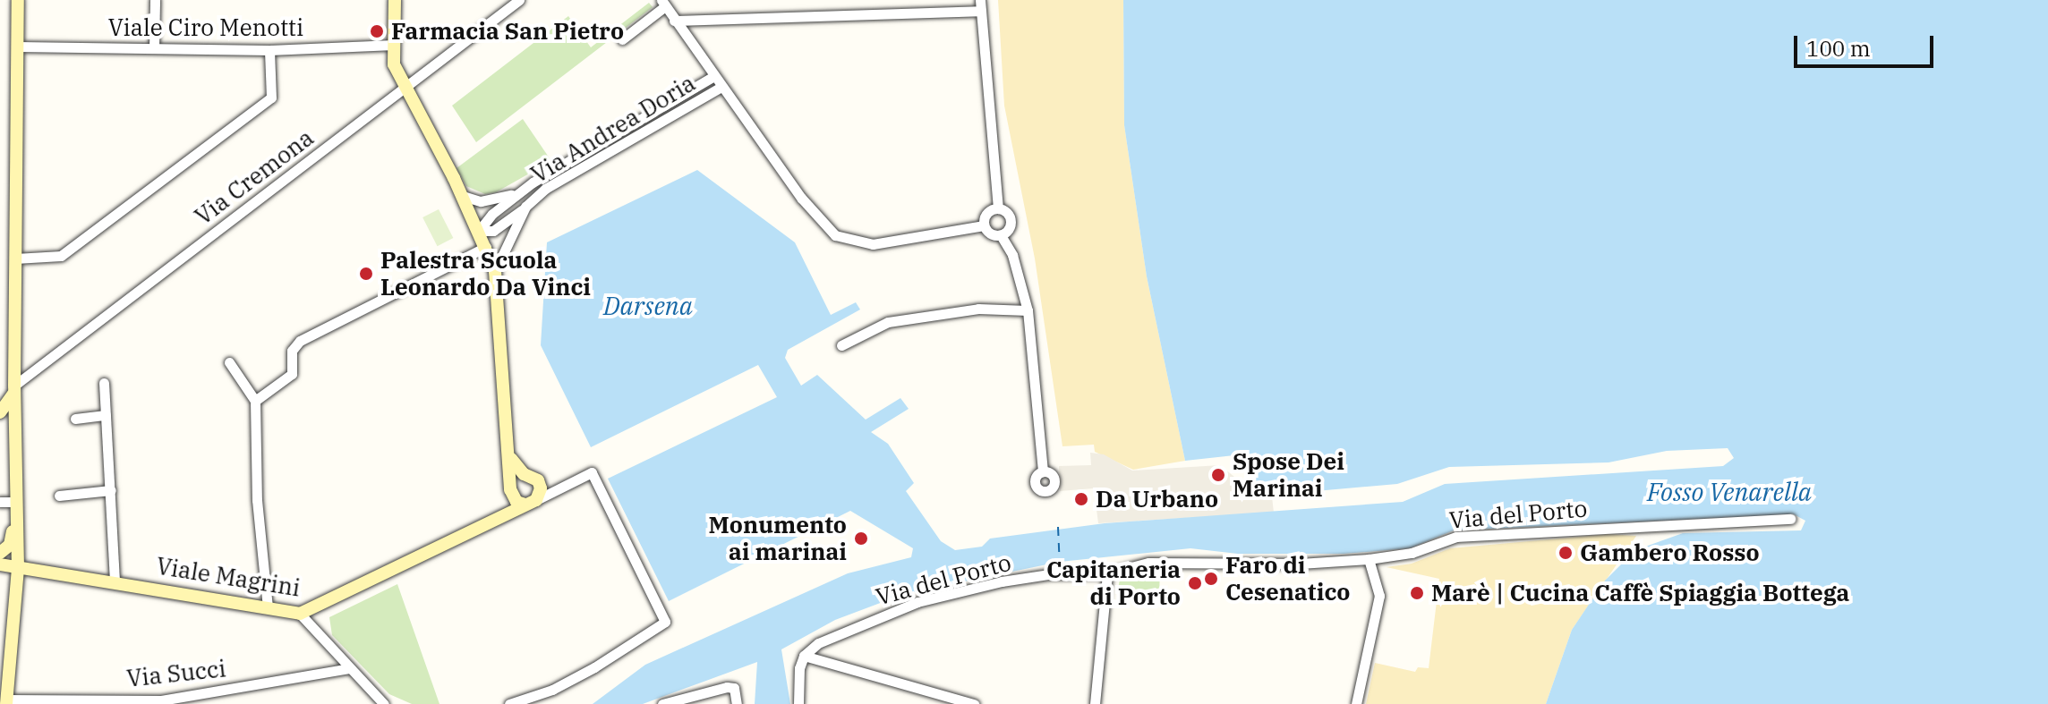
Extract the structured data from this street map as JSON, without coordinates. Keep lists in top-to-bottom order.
{
  "streets": {
    "street": [
      "Viale Ciro Menotti",
      "Via Andrea Doria",
      "Via Cremona",
      "Via del Porto",
      "Viale Magrini",
      "Via Succi"
    ]
  },
  "water": ["Darsena", "Fosso Venarella"],
  "places": [
    "Farmacia San Pietro",
    "Palestra Scuola Leonardo Da Vinci",
    "Spose Dei Marinai",
    "Da Urbano",
    "Monumento ai marinai",
    "Gambero Rosso",
    "Faro di Cesenatico",
    "Capitaneria di Porto",
    "Marè | Cucina Caffè Spiaggia Bottega"
  ],
  "scale_bar": "100 m"
}
